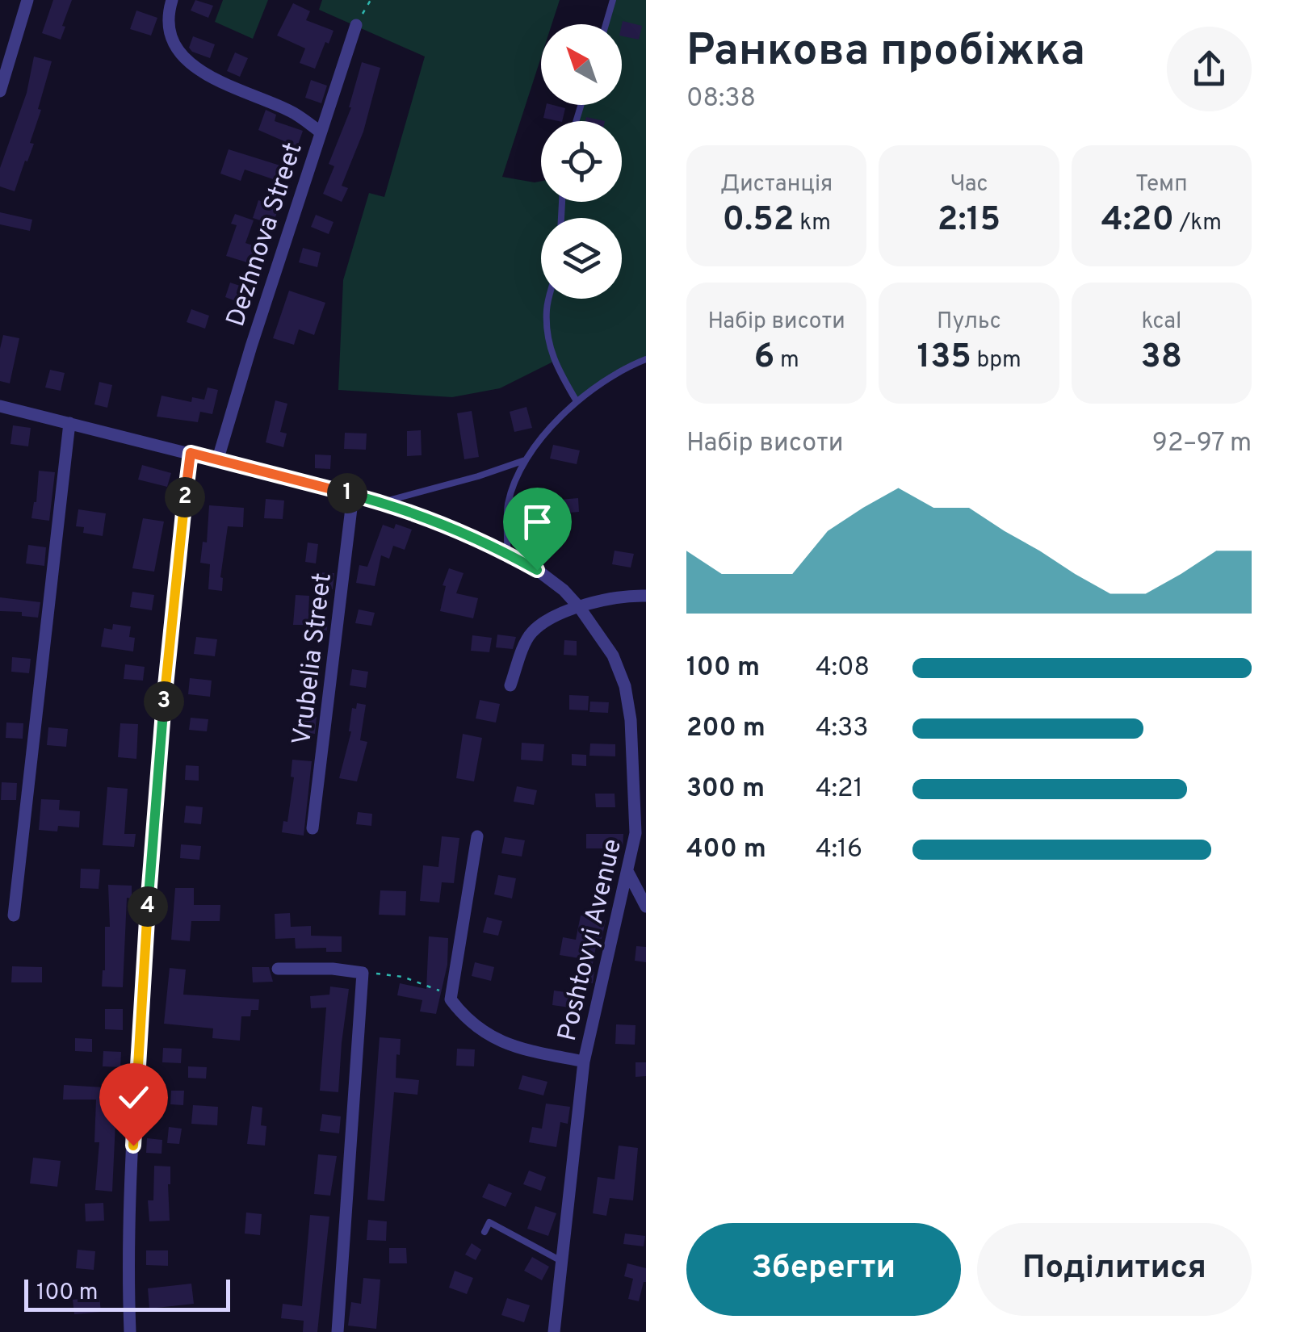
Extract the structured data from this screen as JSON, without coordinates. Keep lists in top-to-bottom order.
{
  "streets": {
    "street": ["Dezhnova Street", "Vrubelia Street", "Poshtovyi Avenue"]
  },
  "crossings": [
    ["Dezhnova Street", "Poshtovyi Avenue"],
    ["Vrubelia Street", "Poshtovyi Avenue"]
  ],
  "scale_bar": "100 m",
  "north": "top left",
  "page": {
    "heading": ["Ранкова пробіжка", "08:38"],
    "stats": [
      ["Дистанція", "0.52 km"],
      ["Час", "2:15"],
      ["Темп", "4:20 /km"],
      ["Набір висоти", "6 m"],
      ["Пульс", "135 bpm"],
      ["kcal", "38"]
    ],
    "chart": ["Набір висоти", "92–97 m"],
    "pins": [
      "1",
      "2",
      "3",
      "4"
    ],
    "list": [
      {
        "name": "100 m",
        "note": "4:08"
      },
      {
        "name": "200 m",
        "note": "4:33"
      },
      {
        "name": "300 m",
        "note": "4:21"
      },
      {
        "name": "400 m",
        "note": "4:16"
      }
    ],
    "buttons": ["Зберегти", "Поділитися"],
    "scale": "100 m"
  }
}
